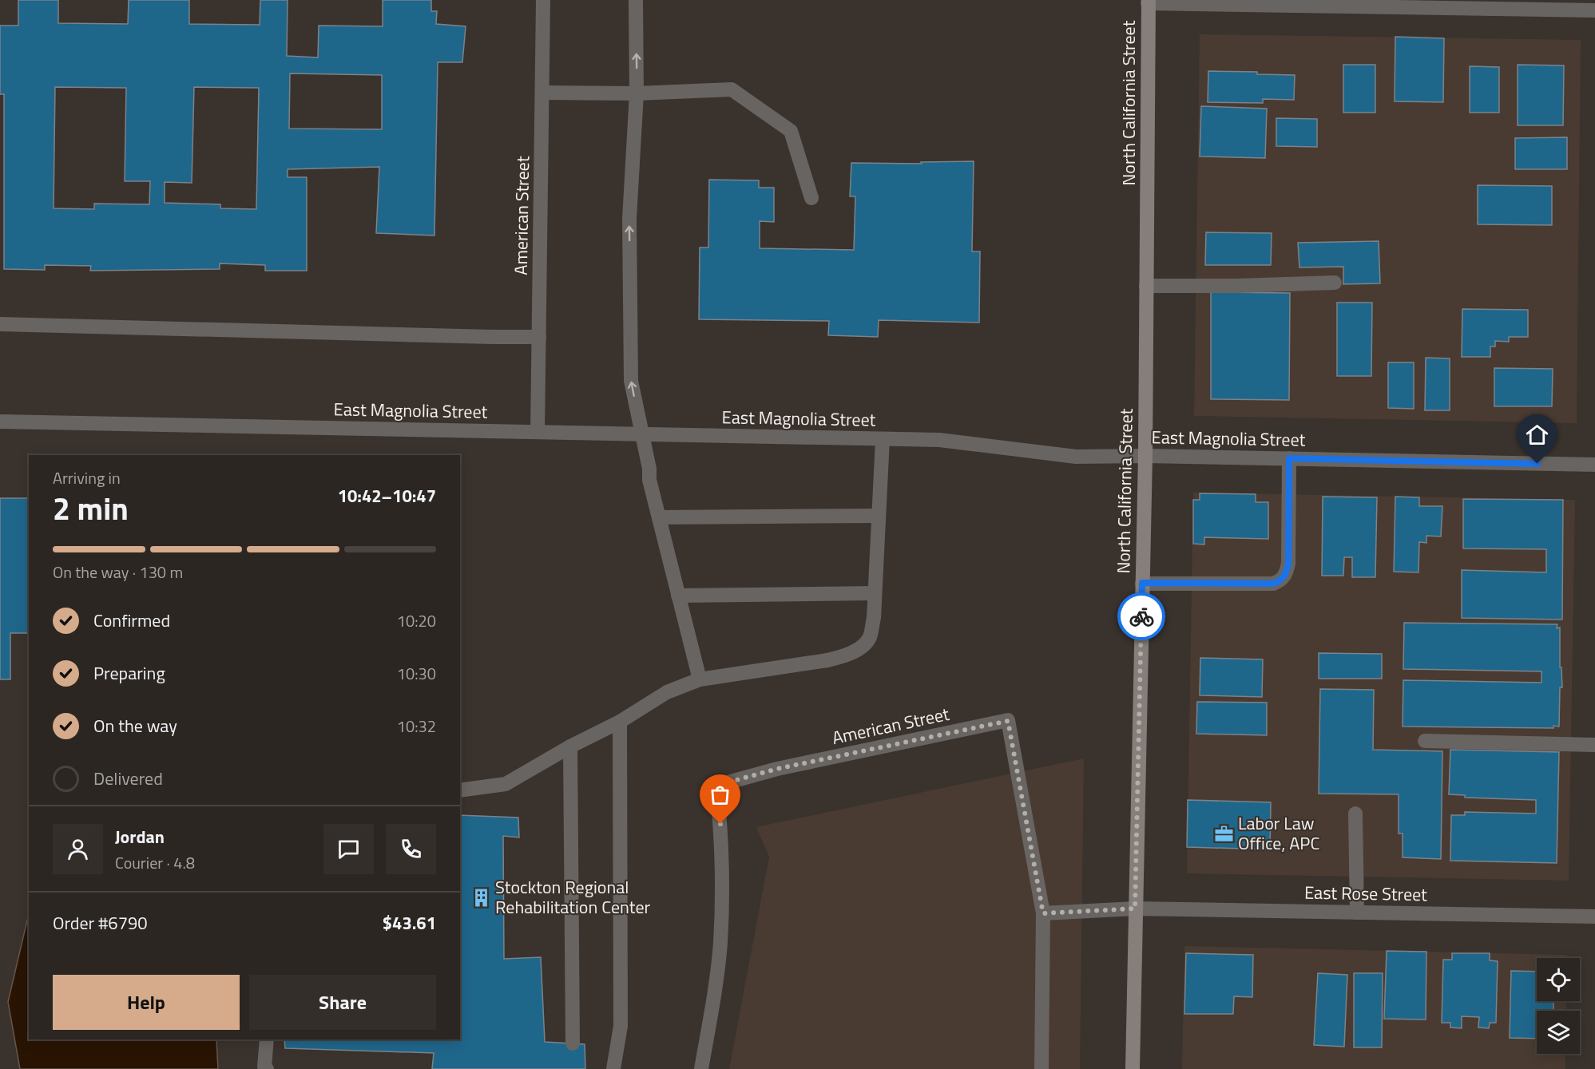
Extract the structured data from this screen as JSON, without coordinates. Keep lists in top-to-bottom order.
{
  "streets": {
    "street": [
      "North California Street",
      "American Street",
      "East Magnolia Street",
      "East Rose Street"
    ]
  },
  "crossings": [
    ["North California Street", "East Magnolia Street"],
    ["North California Street", "East Rose Street"],
    ["American Street", "East Magnolia Street"],
    ["American Street", "East Rose Street"]
  ],
  "places": {
    "office": ["Labor Law Office, APC"],
    "building": ["Stockton Regional Rehabilitation Center"]
  },
  "page": {
    "heading": ["2 min", "Arriving in", "10:42–10:47"],
    "panel": [
      "Jordan",
      "Courier · 4.8",
      "Order #6790",
      "$43.61"
    ],
    "bar": "On the way · 130 m",
    "list": [
      ["Confirmed", "10:20"],
      ["Preparing", "10:30"],
      ["On the way", "10:32"],
      "Delivered"
    ],
    "buttons": ["Help", "Share"]
  }
}
